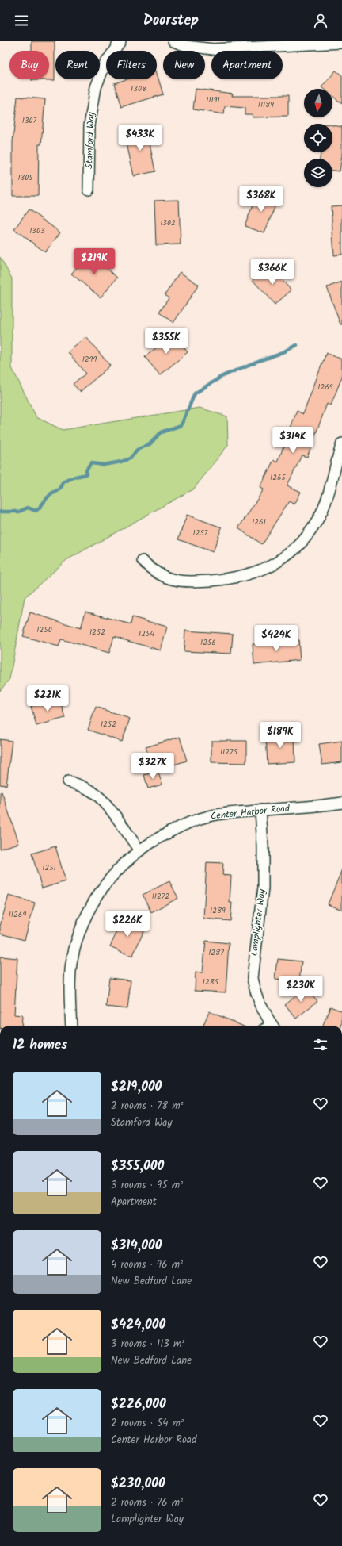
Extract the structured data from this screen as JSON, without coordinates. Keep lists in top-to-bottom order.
{
  "streets": {
    "street": ["Stamford Way", "Center Harbor Road", "Lamplighter Way"]
  },
  "crossings": [
    ["Center Harbor Road", "Lamplighter Way"]
  ],
  "house_numbers": [
    "1308",
    "11191",
    "11189",
    "1307",
    "1305",
    "1302",
    "1303",
    "1299",
    "1269",
    "1265",
    "1261",
    "1257",
    "1250",
    "1252",
    "1254",
    "1256",
    "1252",
    "11275",
    "1251",
    "11272",
    "1289",
    "11269",
    "1287",
    "1285"
  ],
  "north": "bottom",
  "page": {
    "header": "Doorstep",
    "chip": [
      "Buy",
      "Rent",
      "Filters",
      "New",
      "Apartment"
    ],
    "price": [
      "$433K",
      "$368K",
      "$219K",
      "$366K",
      "$355K",
      "$314K",
      "$424K",
      "$221K",
      "$189K",
      "$327K",
      "$226K",
      "$230K"
    ],
    "heading": "12 homes",
    "list": [
      {
        "name": "$219,000",
        "note": "2 rooms · 78 m² · Stamford Way"
      },
      {
        "name": "$355,000",
        "note": "3 rooms · 95 m² · Apartment"
      },
      {
        "name": "$314,000",
        "note": "4 rooms · 96 m² · New Bedford Lane"
      },
      {
        "name": "$424,000",
        "note": "3 rooms · 113 m² · New Bedford Lane"
      },
      {
        "name": "$226,000",
        "note": "2 rooms · 54 m² · Center Harbor Road"
      },
      {
        "name": "$230,000",
        "note": "2 rooms · 76 m² · Lamplighter Way"
      }
    ]
  }
}
